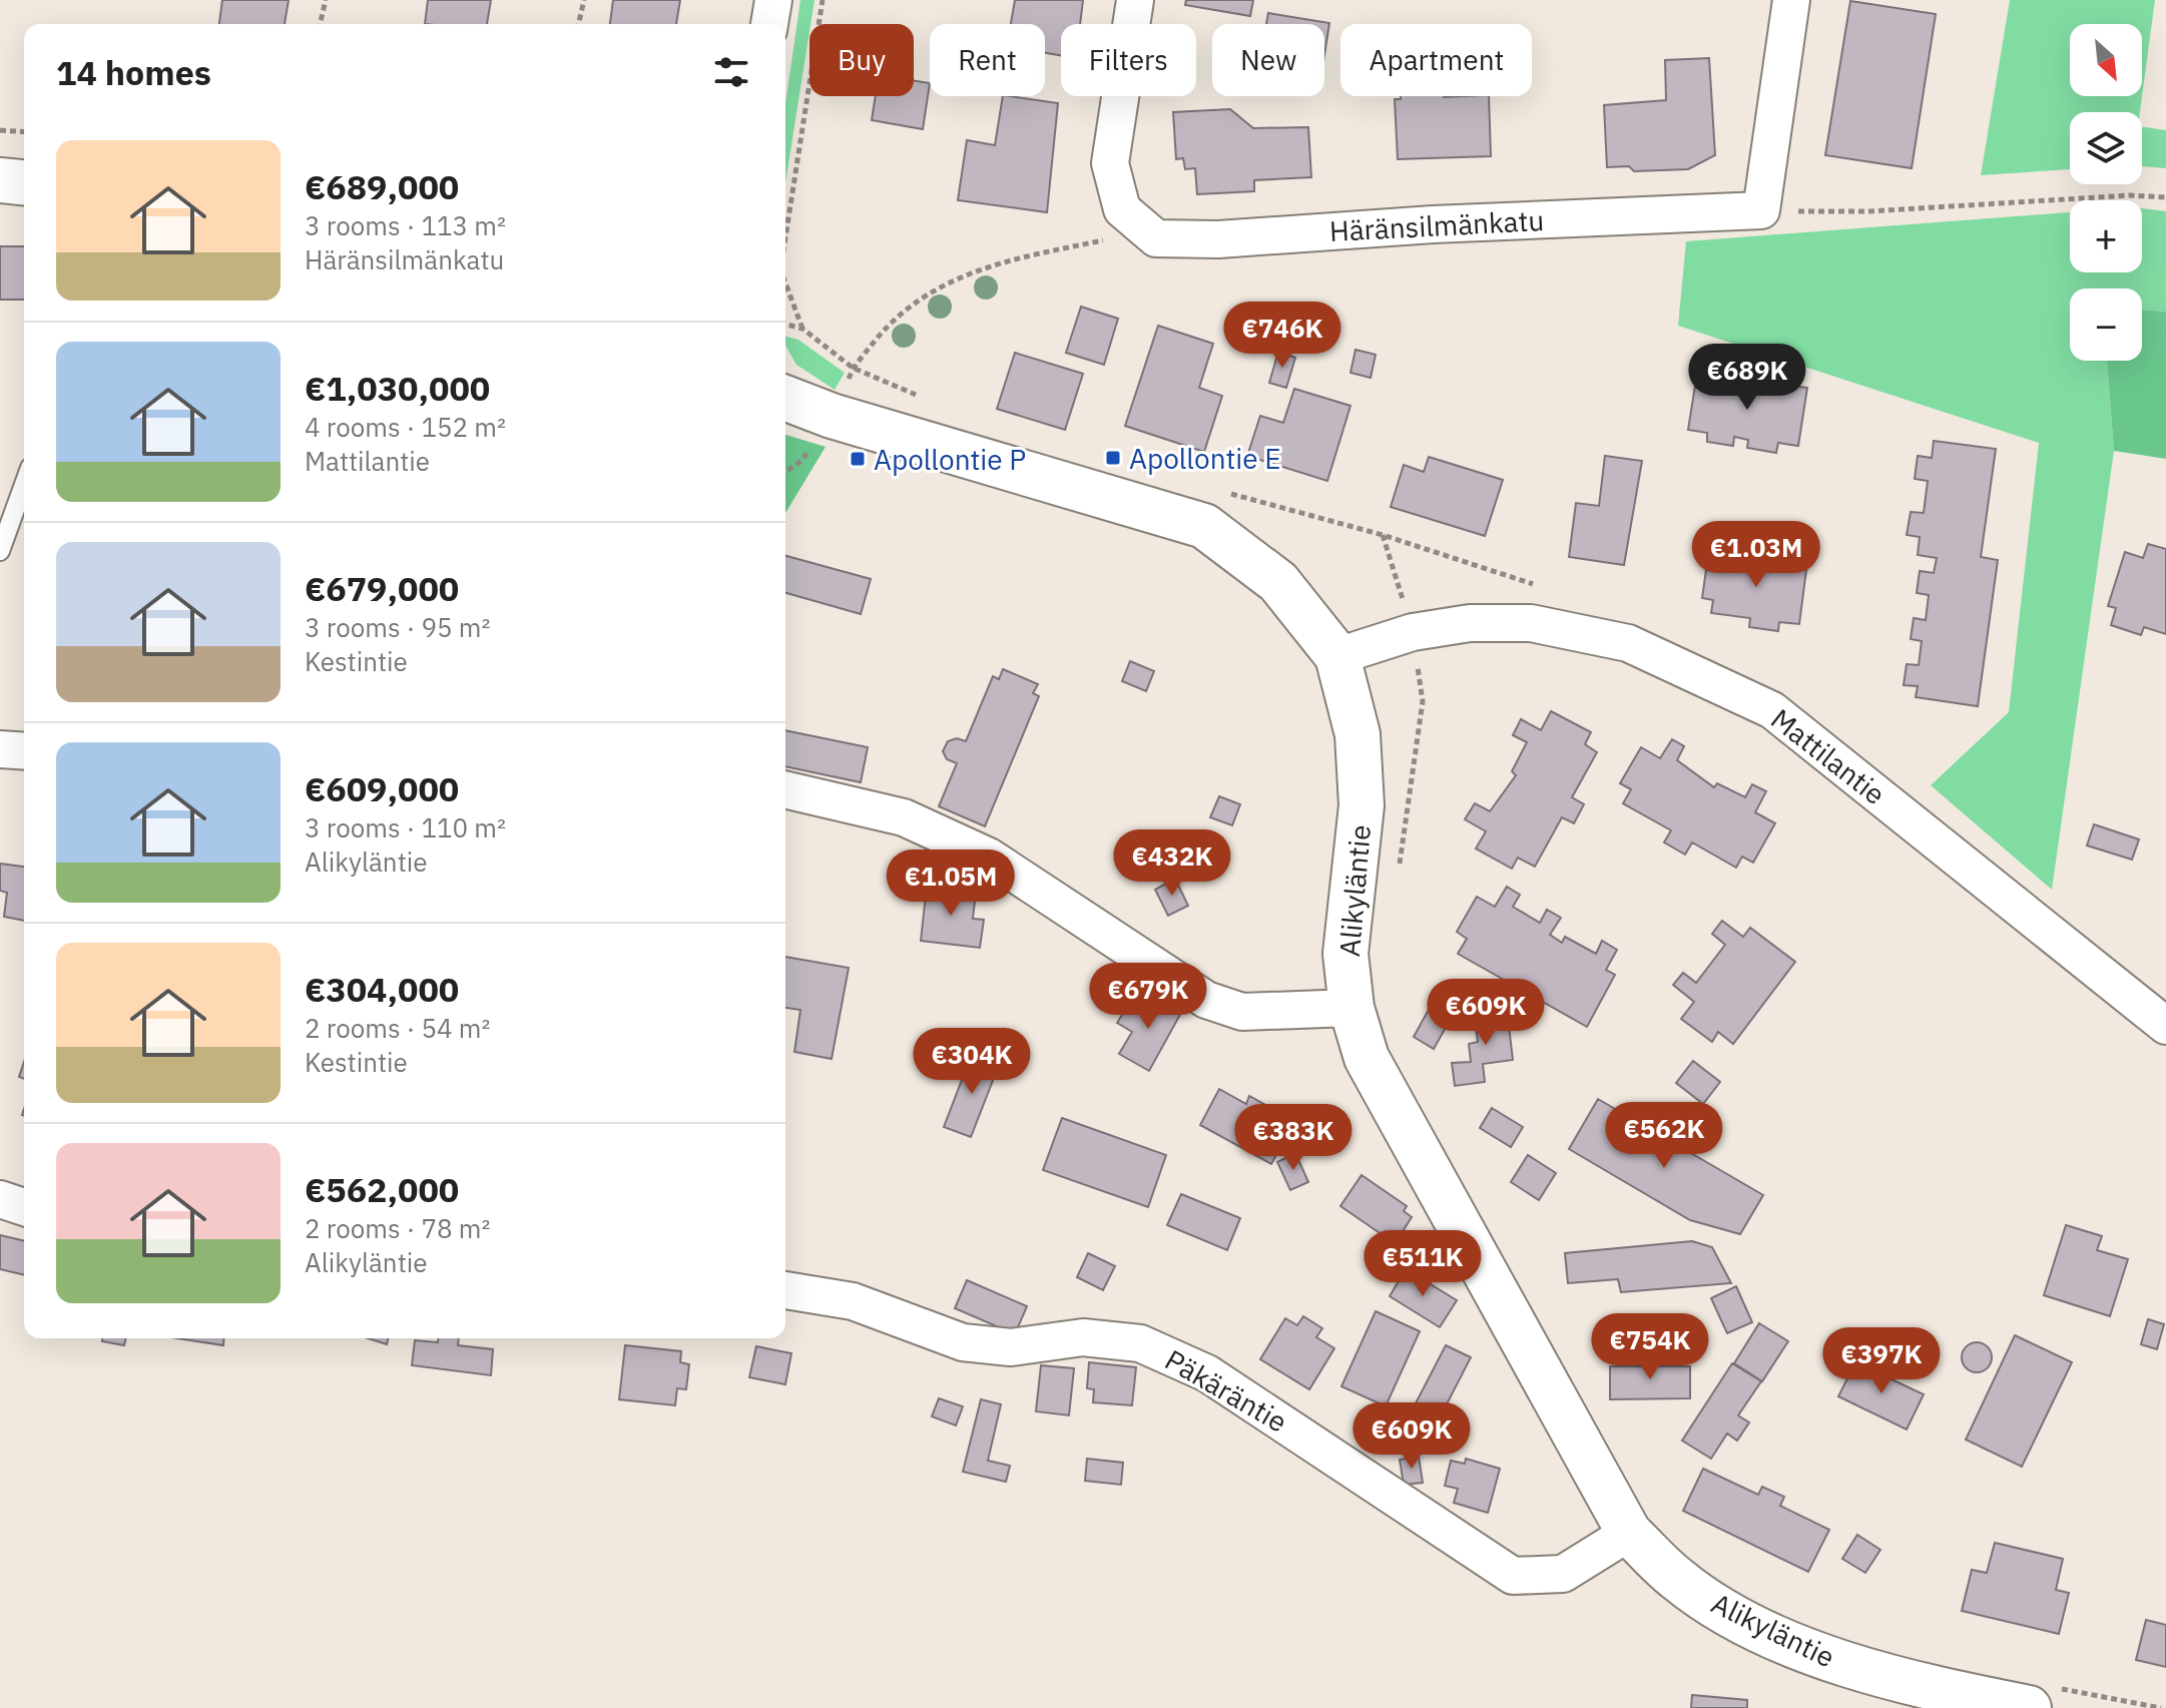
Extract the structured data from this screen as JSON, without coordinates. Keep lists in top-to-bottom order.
{
  "streets": {
    "street": [
      "Häränsilmänkatu",
      "Mattilantie",
      "Alikyläntie",
      "Päkäräntie"
    ]
  },
  "crossings": [
    ["Mattilantie", "Alikyläntie"],
    ["Alikyläntie", "Päkäräntie"]
  ],
  "places": {
    "transit": ["Apollontie E", "Apollontie P"]
  },
  "north": "bottom right",
  "page": {
    "map_buttons": ["+", "−"],
    "chip": [
      "Buy",
      "Rent",
      "Filters",
      "New",
      "Apartment"
    ],
    "heading": "14 homes",
    "list": [
      {
        "name": "€689,000",
        "note": "3 rooms · 113 m² · Häränsilmänkatu"
      },
      {
        "name": "€1,030,000",
        "note": "4 rooms · 152 m² · Mattilantie"
      },
      {
        "name": "€679,000",
        "note": "3 rooms · 95 m² · Kestintie"
      },
      {
        "name": "€609,000",
        "note": "3 rooms · 110 m² · Alikyläntie"
      },
      {
        "name": "€304,000",
        "note": "2 rooms · 54 m² · Kestintie"
      },
      {
        "name": "€562,000",
        "note": "2 rooms · 78 m² · Alikyläntie"
      }
    ],
    "price": [
      "€746K",
      "€689K",
      "€1.03M",
      "€432K",
      "€1.05M",
      "€679K",
      "€609K",
      "€304K",
      "€562K",
      "€383K",
      "€511K",
      "€754K",
      "€397K",
      "€609K"
    ]
  }
}
